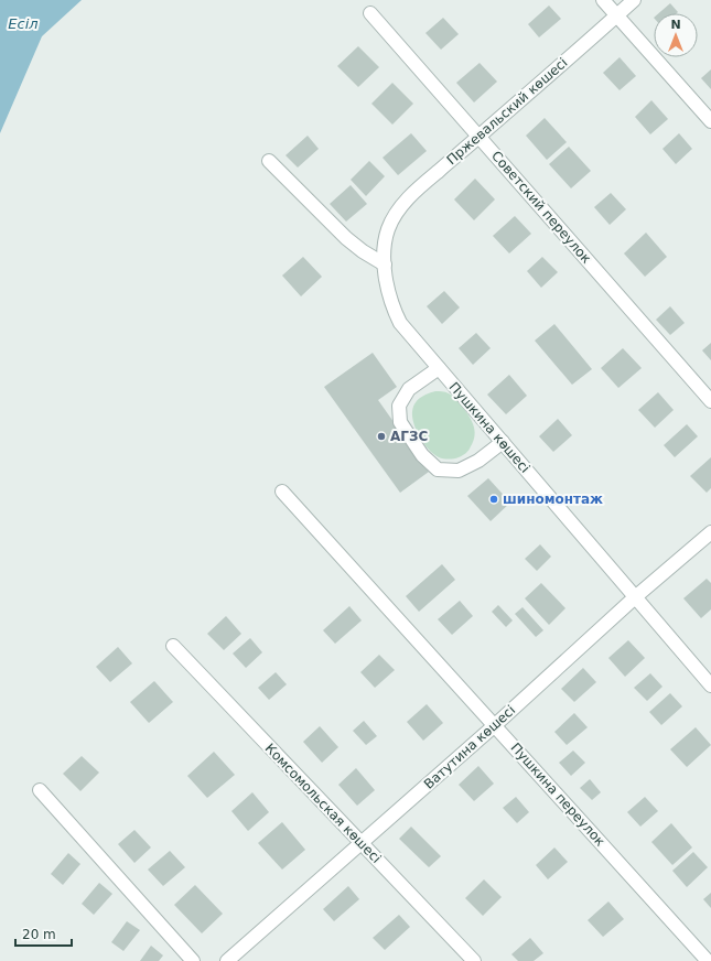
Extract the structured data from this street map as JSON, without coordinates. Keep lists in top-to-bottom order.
{
  "streets": {
    "street": [
      "Пржевальский көшесі",
      "Советский переулок",
      "Пушкина көшесі",
      "Ватутина көшесі",
      "Пушкина переулок",
      "Комсомольская көшесі"
    ]
  },
  "crossings": [
    ["Пржевальский көшесі", "Советский переулок"],
    ["Пржевальский көшесі", "Пушкина көшесі"],
    ["Пушкина көшесі", "Ватутина көшесі"],
    ["Ватутина көшесі", "Пушкина переулок"],
    ["Ватутина көшесі", "Комсомольская көшесі"]
  ],
  "water": ["Есіл"],
  "places": ["АГЗС", "шиномонтаж"],
  "scale_bar": "20 m",
  "north": "top"
}
